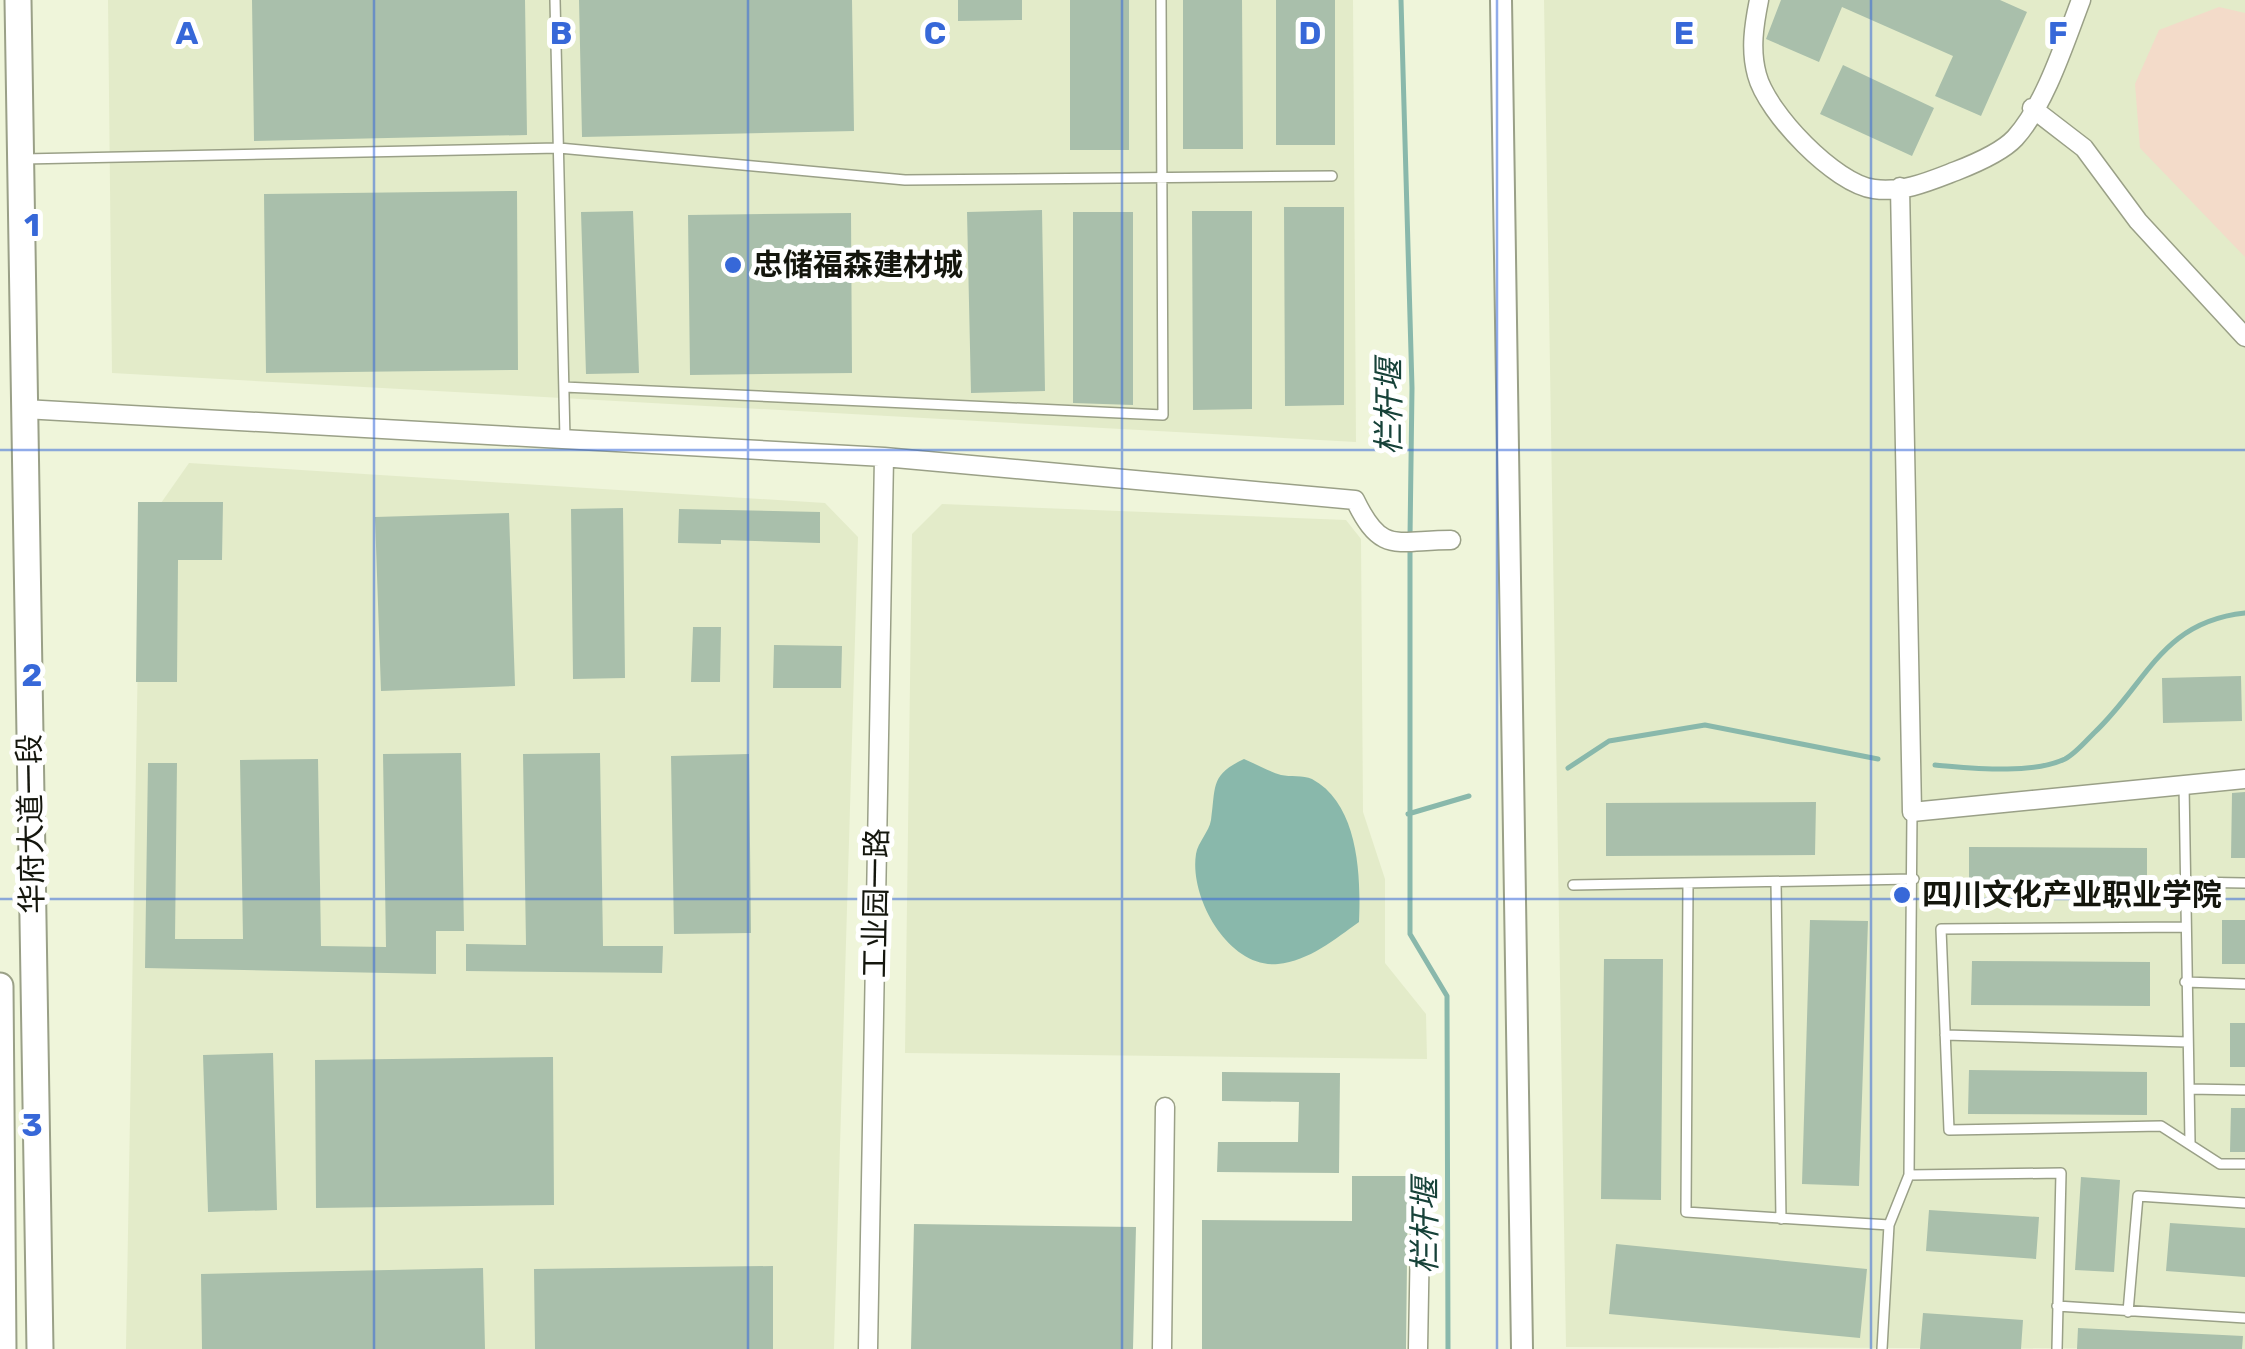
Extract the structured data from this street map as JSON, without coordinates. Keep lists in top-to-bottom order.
{
  "streets": {
    "main road": ["华府大道一段"],
    "street": ["工业园一路"]
  },
  "water": ["栏杆堰"],
  "places": ["忠储福森建材城", "四川文化产业职业学院"],
  "grid": {
    "columns": [
      "A",
      "B",
      "C",
      "D",
      "E",
      "F"
    ],
    "rows": ["1", "2", "3"]
  }
}
